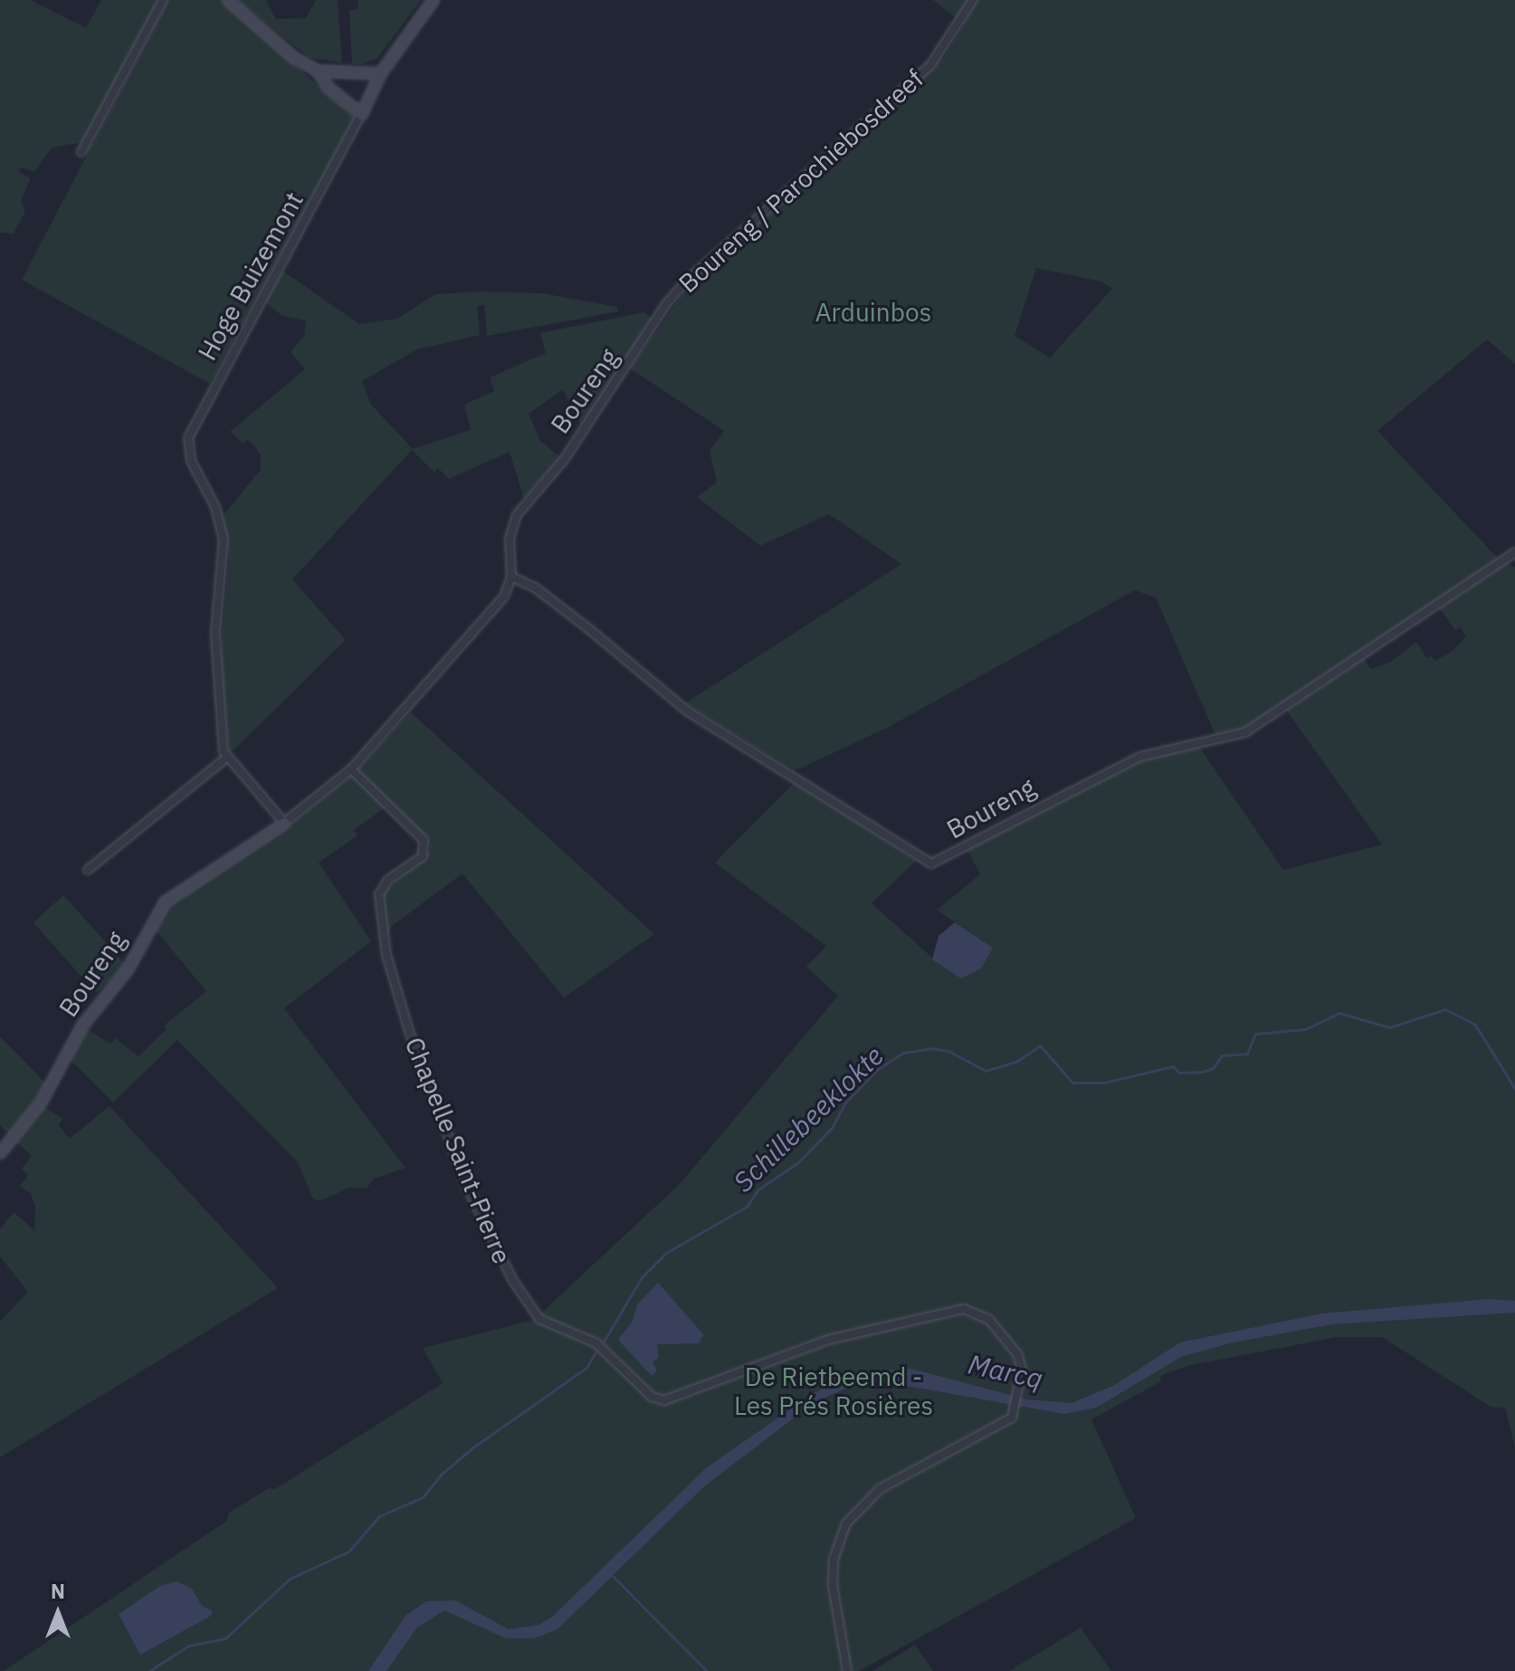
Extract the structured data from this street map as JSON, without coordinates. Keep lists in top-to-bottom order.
{
  "streets": {
    "street": [
      "Boureng / Parochiebosdreef",
      "Hoge Buizemont",
      "Boureng",
      "Chapelle Saint-Pierre"
    ]
  },
  "crossings": [
    ["Boureng / Parochiebosdreef", "Boureng"],
    ["Boureng", "Chapelle Saint-Pierre"]
  ],
  "water": ["Schillebeeklokte", "Marcq"],
  "parks": ["Arduinbos", "De Rietbeemd - Les Prés Rosières"],
  "north": "top"
}
